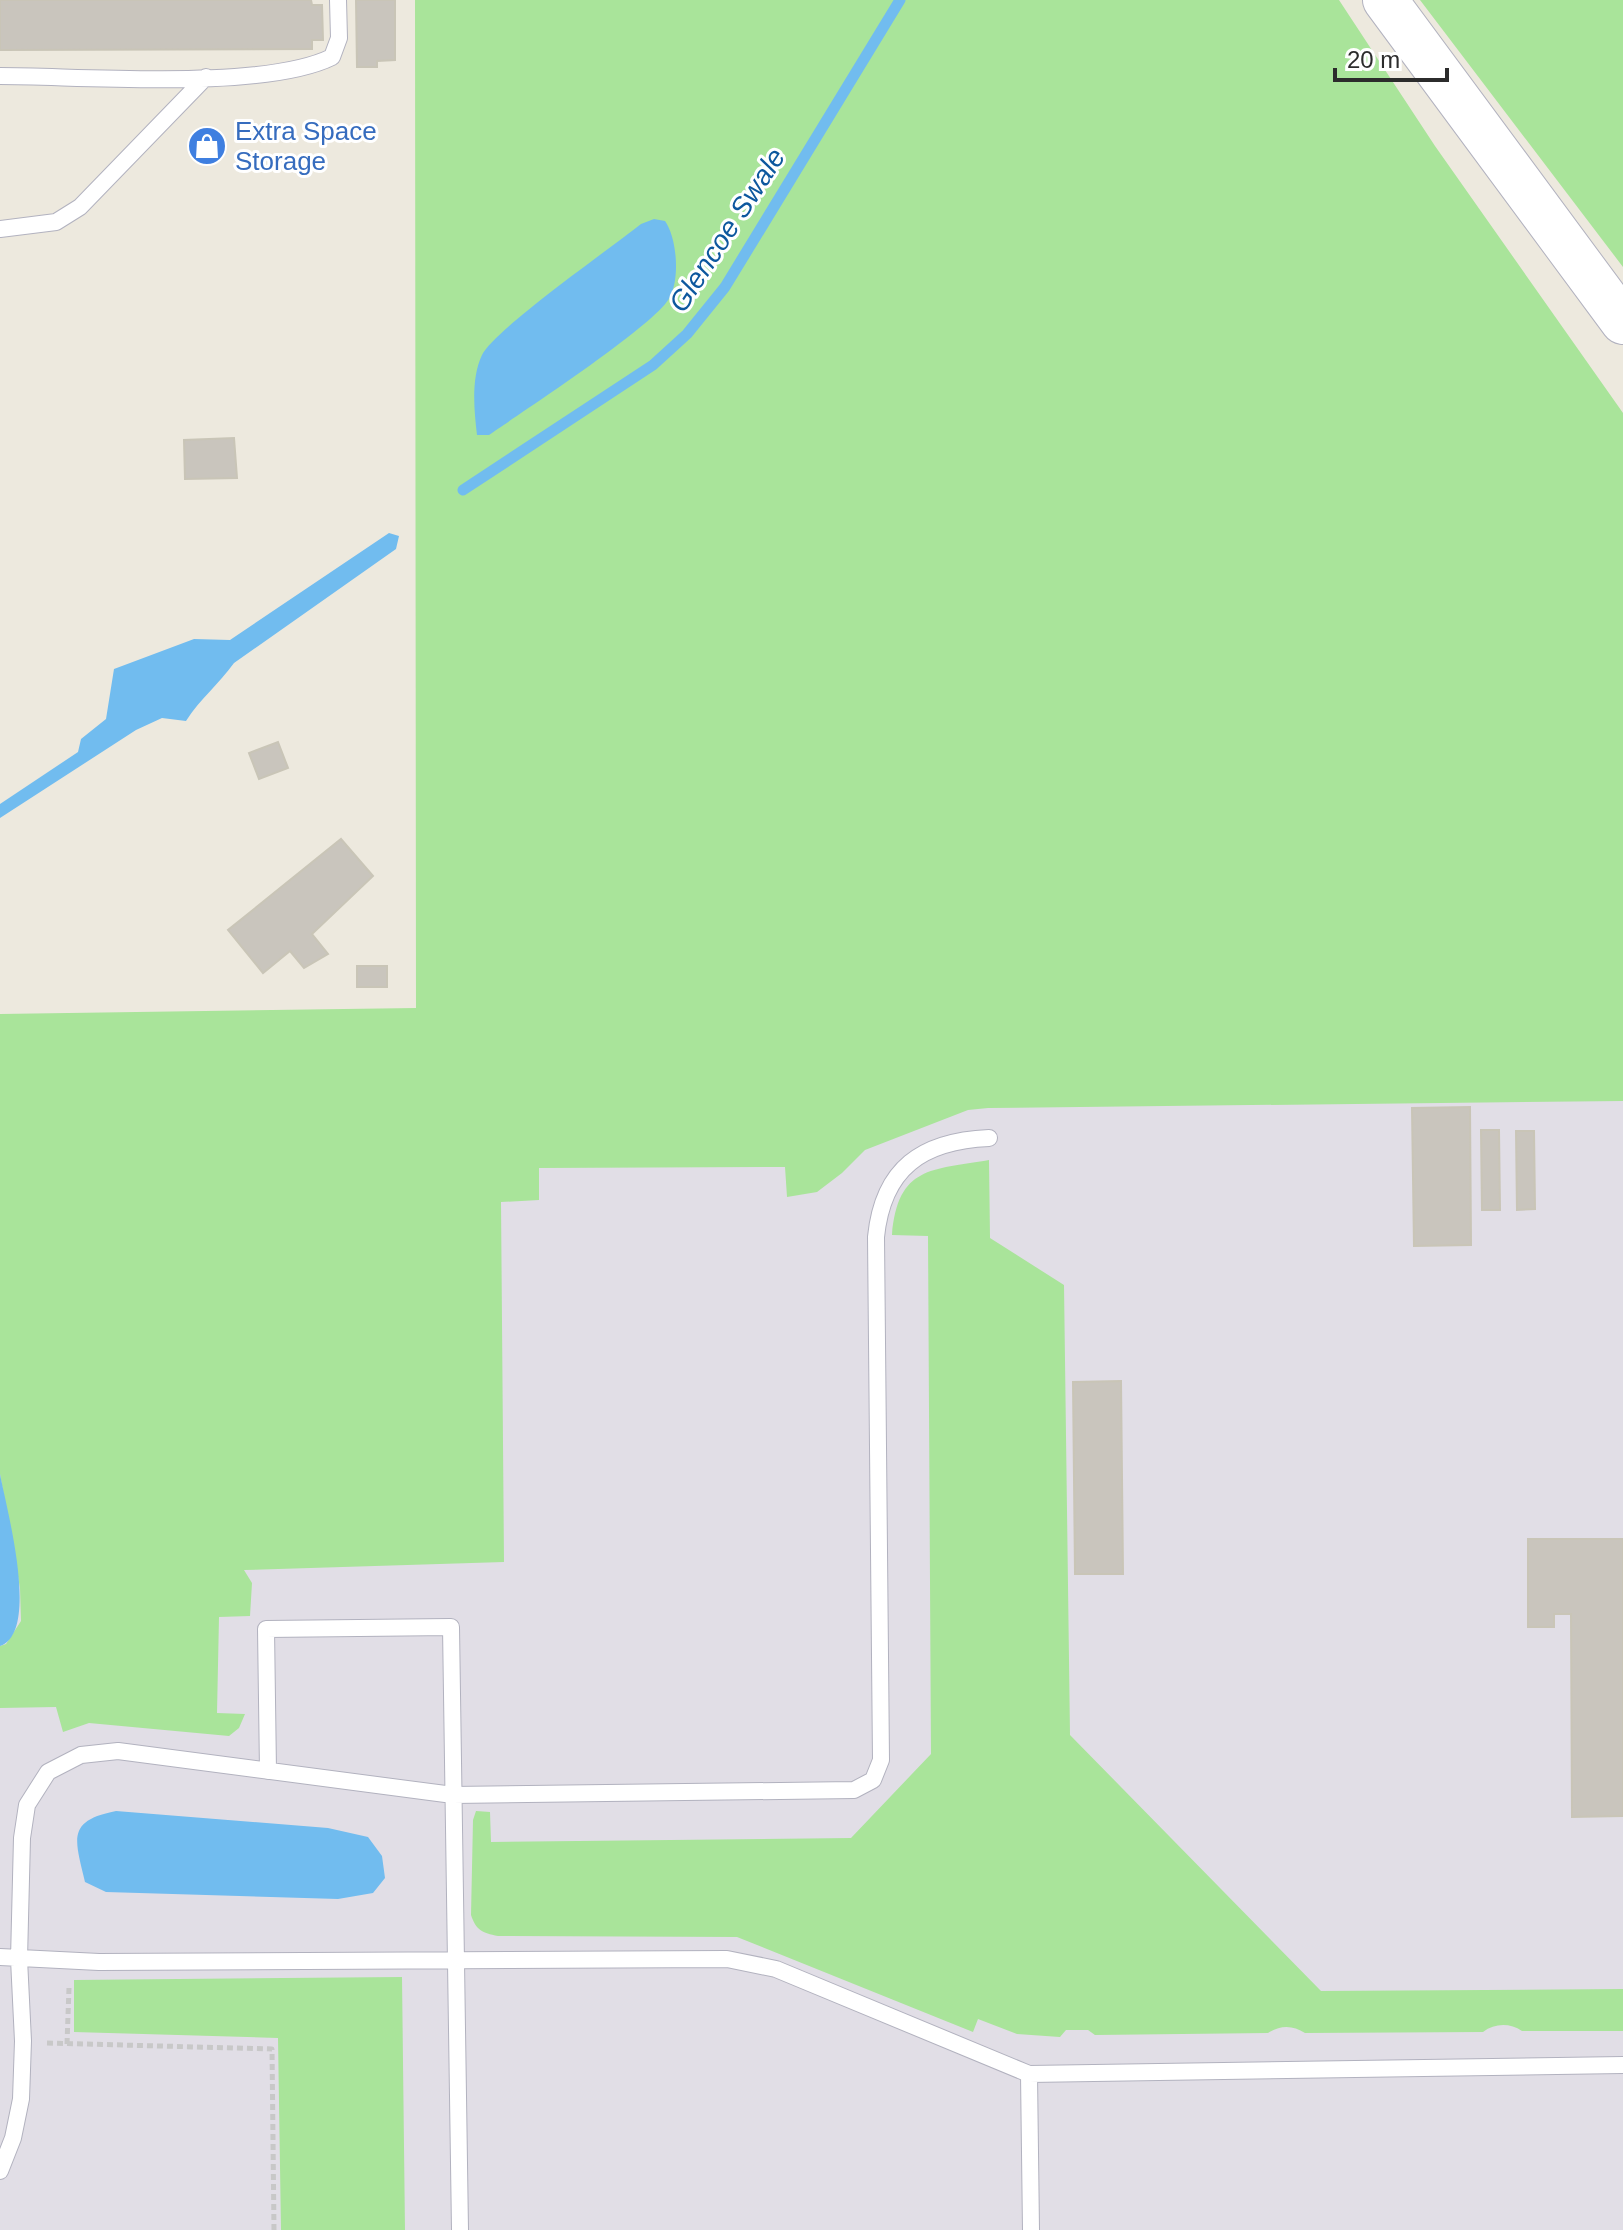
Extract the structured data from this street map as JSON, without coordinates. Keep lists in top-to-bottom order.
{
  "water": ["Glencoe Swale"],
  "places": {
    "shop": ["Extra Space Storage"]
  },
  "scale_bar": "20 m"
}
